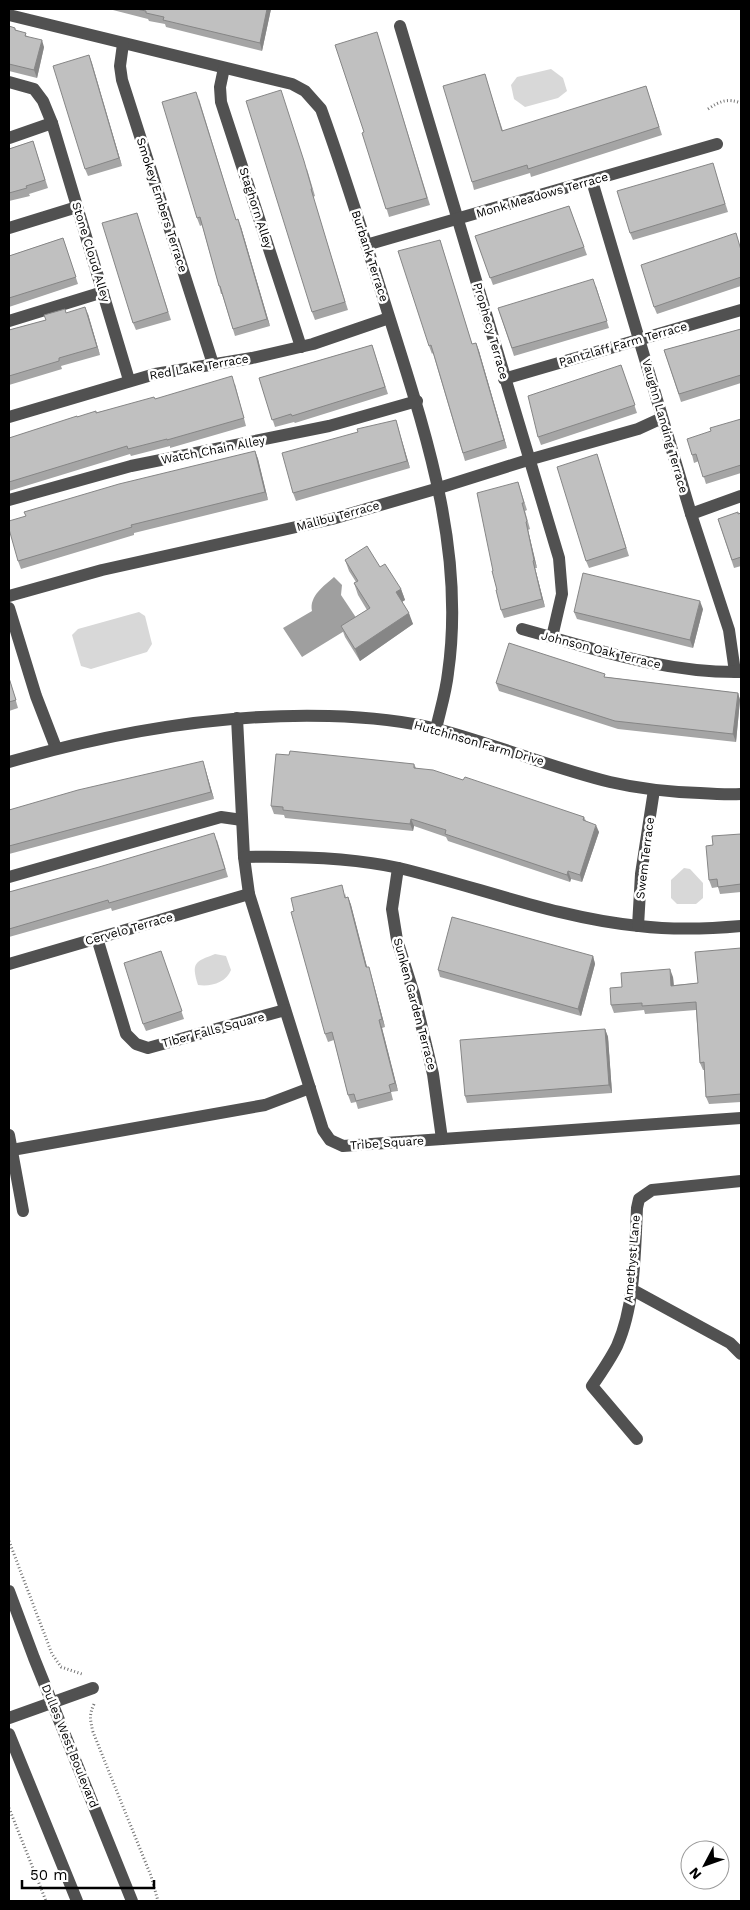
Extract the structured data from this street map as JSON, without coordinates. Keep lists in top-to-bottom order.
{
  "streets": {
    "street": [
      "Monk Meadows Terrace",
      "Smokey Embers Terrace",
      "Staghorn Alley",
      "Stone Cloud Alley",
      "Burbank Terrace",
      "Prophecy Terrace",
      "Pantzlaff Farm Terrace",
      "Red Lake Terrace",
      "Vaughn Landing Terrace",
      "Watch Chain Alley",
      "Malibu Terrace",
      "Johnson Oak Terrace",
      "Hutchinson Farm Drive",
      "Swem Terrace",
      "Cervelo Terrace",
      "Sunken Garden Terrace",
      "Tiber Falls Square",
      "Tribe Square",
      "Amethyst Lane",
      "Dulles West Boulevard"
    ]
  },
  "crossings": [
    ["Monk Meadows Terrace", "Burbank Terrace"],
    ["Monk Meadows Terrace", "Prophecy Terrace"],
    ["Monk Meadows Terrace", "Vaughn Landing Terrace"],
    ["Smokey Embers Terrace", "Burbank Terrace"],
    ["Smokey Embers Terrace", "Red Lake Terrace"],
    ["Staghorn Alley", "Burbank Terrace"],
    ["Staghorn Alley", "Red Lake Terrace"],
    ["Stone Cloud Alley", "Red Lake Terrace"],
    ["Burbank Terrace", "Red Lake Terrace"],
    ["Burbank Terrace", "Watch Chain Alley"],
    ["Burbank Terrace", "Malibu Terrace"],
    ["Burbank Terrace", "Hutchinson Farm Drive"],
    ["Prophecy Terrace", "Pantzlaff Farm Terrace"],
    ["Prophecy Terrace", "Malibu Terrace"],
    ["Prophecy Terrace", "Johnson Oak Terrace"],
    ["Pantzlaff Farm Terrace", "Vaughn Landing Terrace"],
    ["Vaughn Landing Terrace", "Malibu Terrace"],
    ["Vaughn Landing Terrace", "Johnson Oak Terrace"],
    ["Hutchinson Farm Drive", "Swem Terrace"],
    ["Hutchinson Farm Drive", "Tribe Square"],
    ["Cervelo Terrace", "Tiber Falls Square"],
    ["Cervelo Terrace", "Tribe Square"],
    ["Sunken Garden Terrace", "Tribe Square"],
    ["Tiber Falls Square", "Tribe Square"]
  ],
  "scale_bar": "50 m",
  "north": "bottom left"
}
